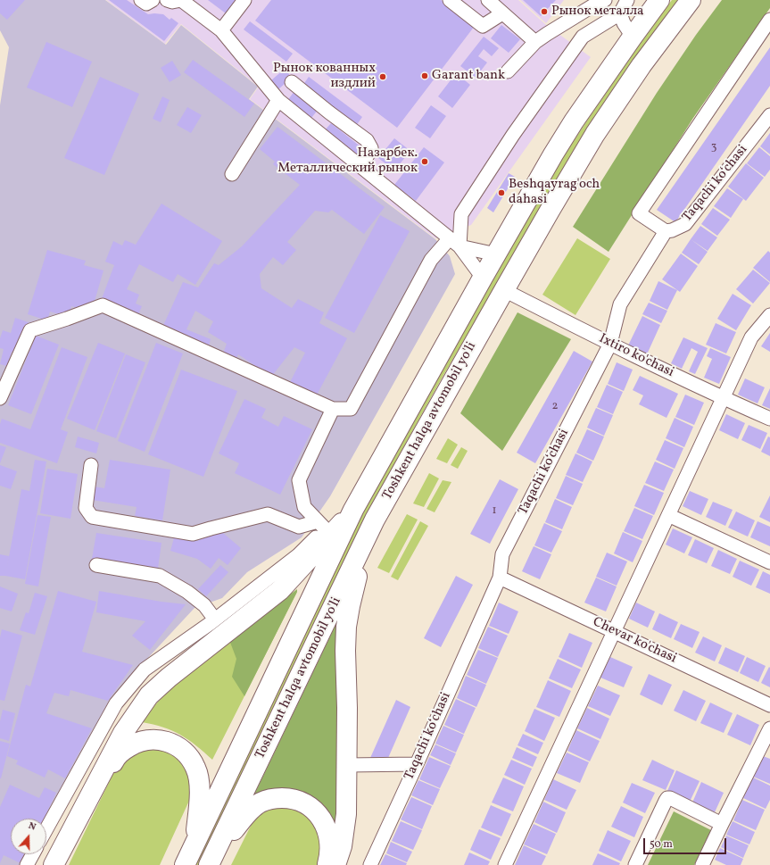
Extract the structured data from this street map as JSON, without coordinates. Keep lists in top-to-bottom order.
{
  "streets": {
    "highway": ["Toshkent halqa avtomobil yo'li"],
    "street": ["Taqachi koʻchasi", "Ixtiro ko'chasi", "Chevar ko'chasi"]
  },
  "crossings": [
    ["Taqachi koʻchasi", "Ixtiro ko'chasi"],
    ["Taqachi koʻchasi", "Chevar ko'chasi"],
    ["Ixtiro ko'chasi", "Toshkent halqa avtomobil yo'li"]
  ],
  "places": [
    "Рынок металла",
    "Garant bank",
    "Рынок кованных издлий",
    "Назарбек. Металлический рынок",
    "Beshqayrag'och dahasi"
  ],
  "house_numbers": ["3", "2", "1"],
  "scale_bar": "50 m",
  "north": "top"
}
